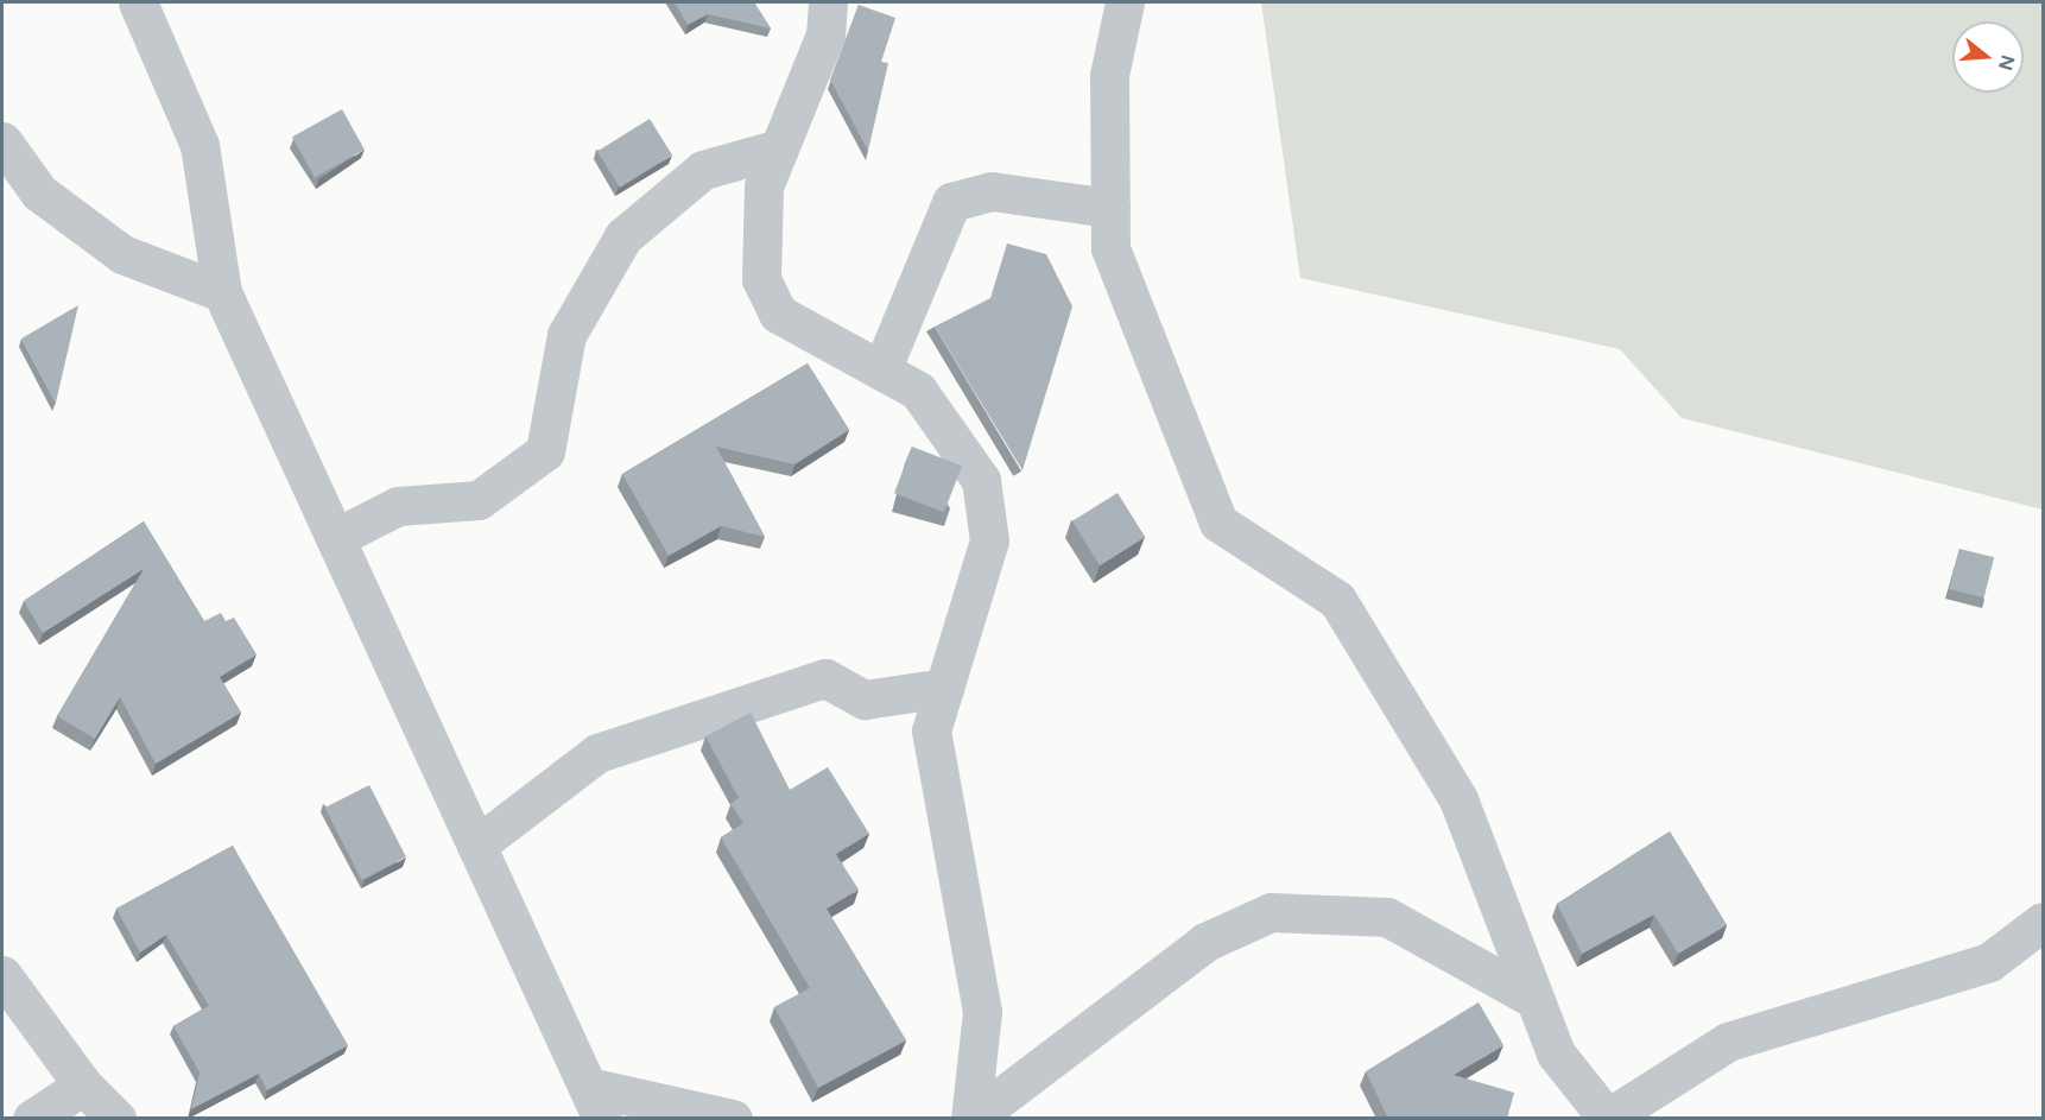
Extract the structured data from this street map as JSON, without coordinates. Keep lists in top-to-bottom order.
{
  "north": "right"
}
